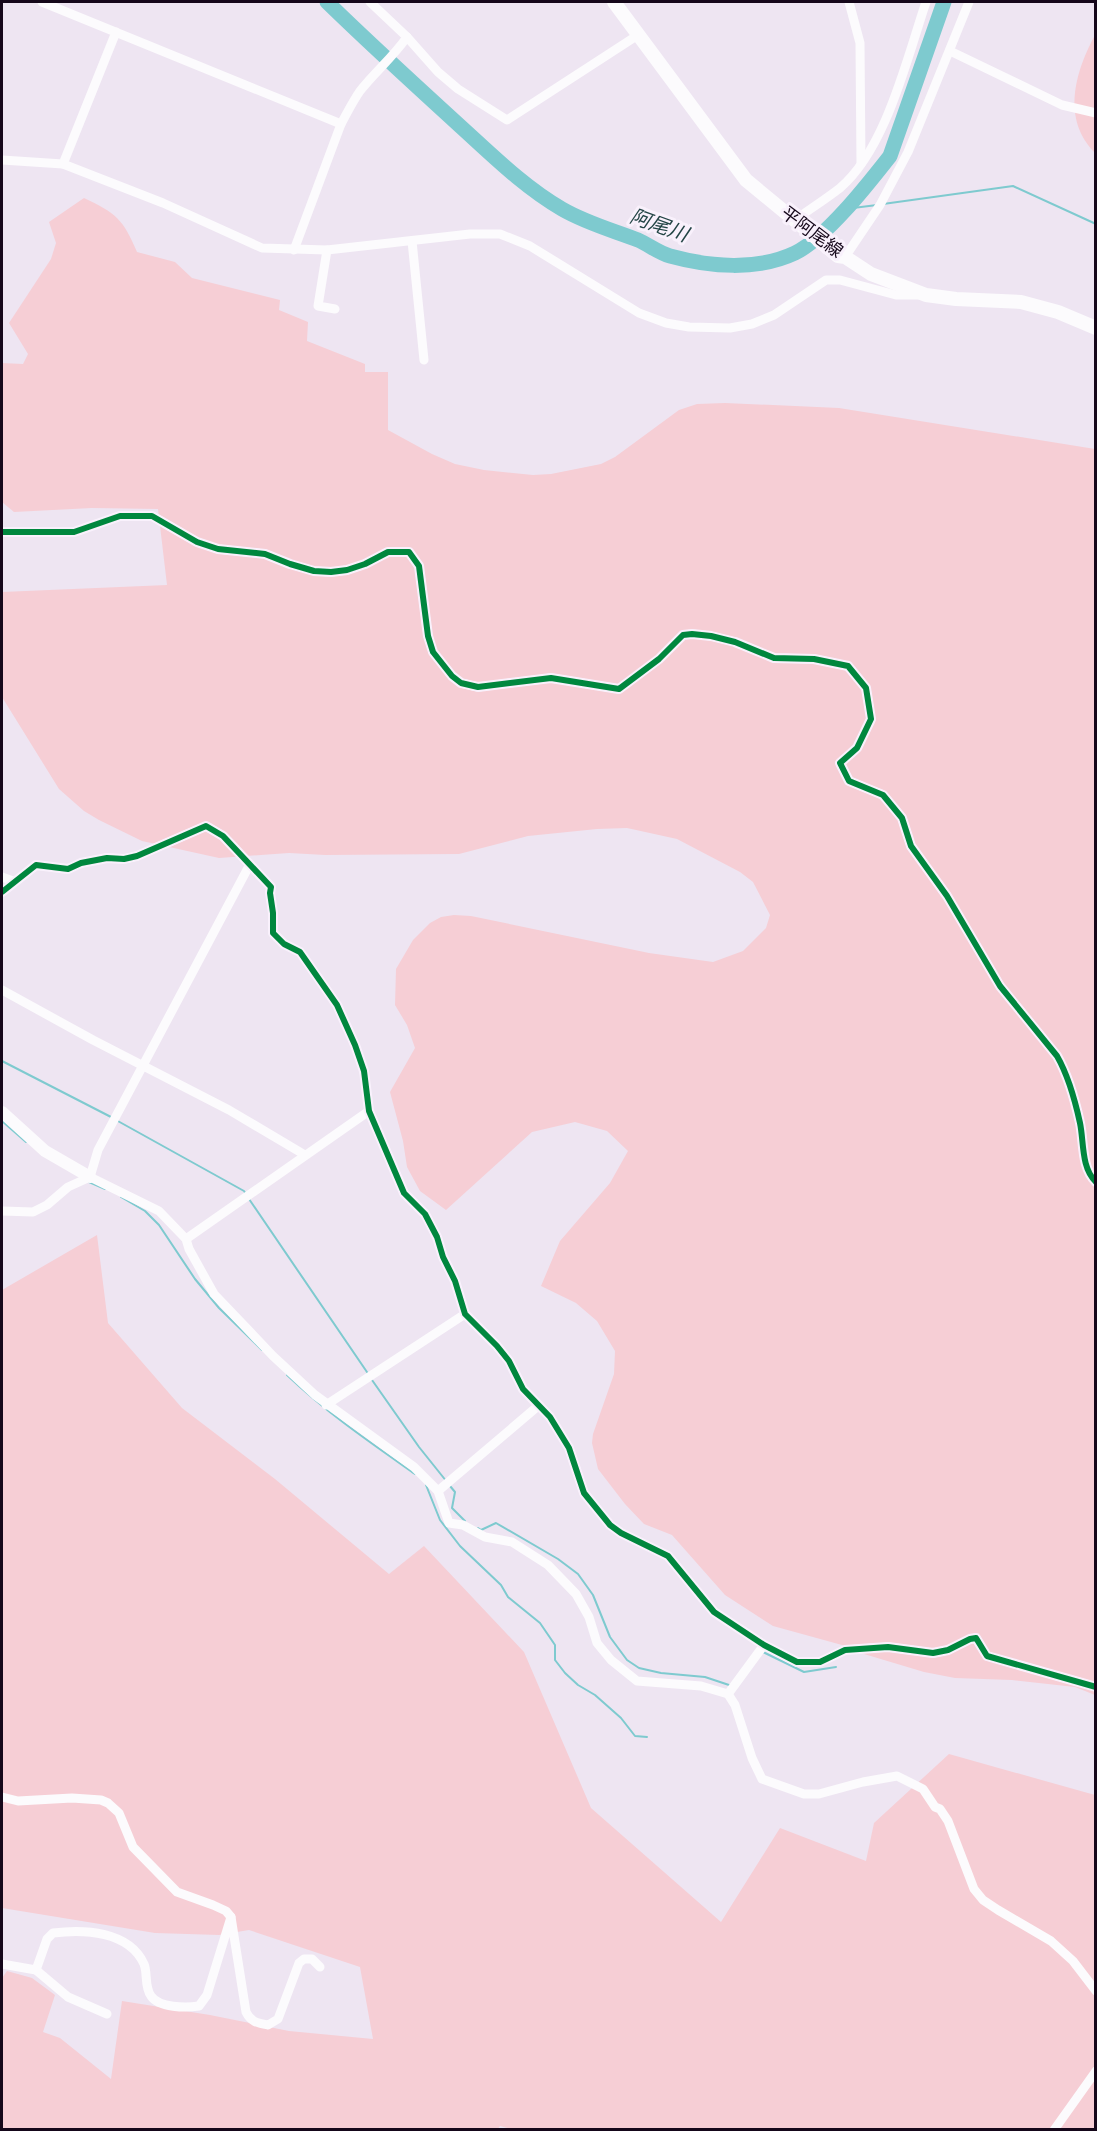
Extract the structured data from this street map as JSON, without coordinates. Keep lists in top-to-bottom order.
{
  "streets": {
    "main road": ["平阿尾線"]
  },
  "water": ["阿尾川"]
}
